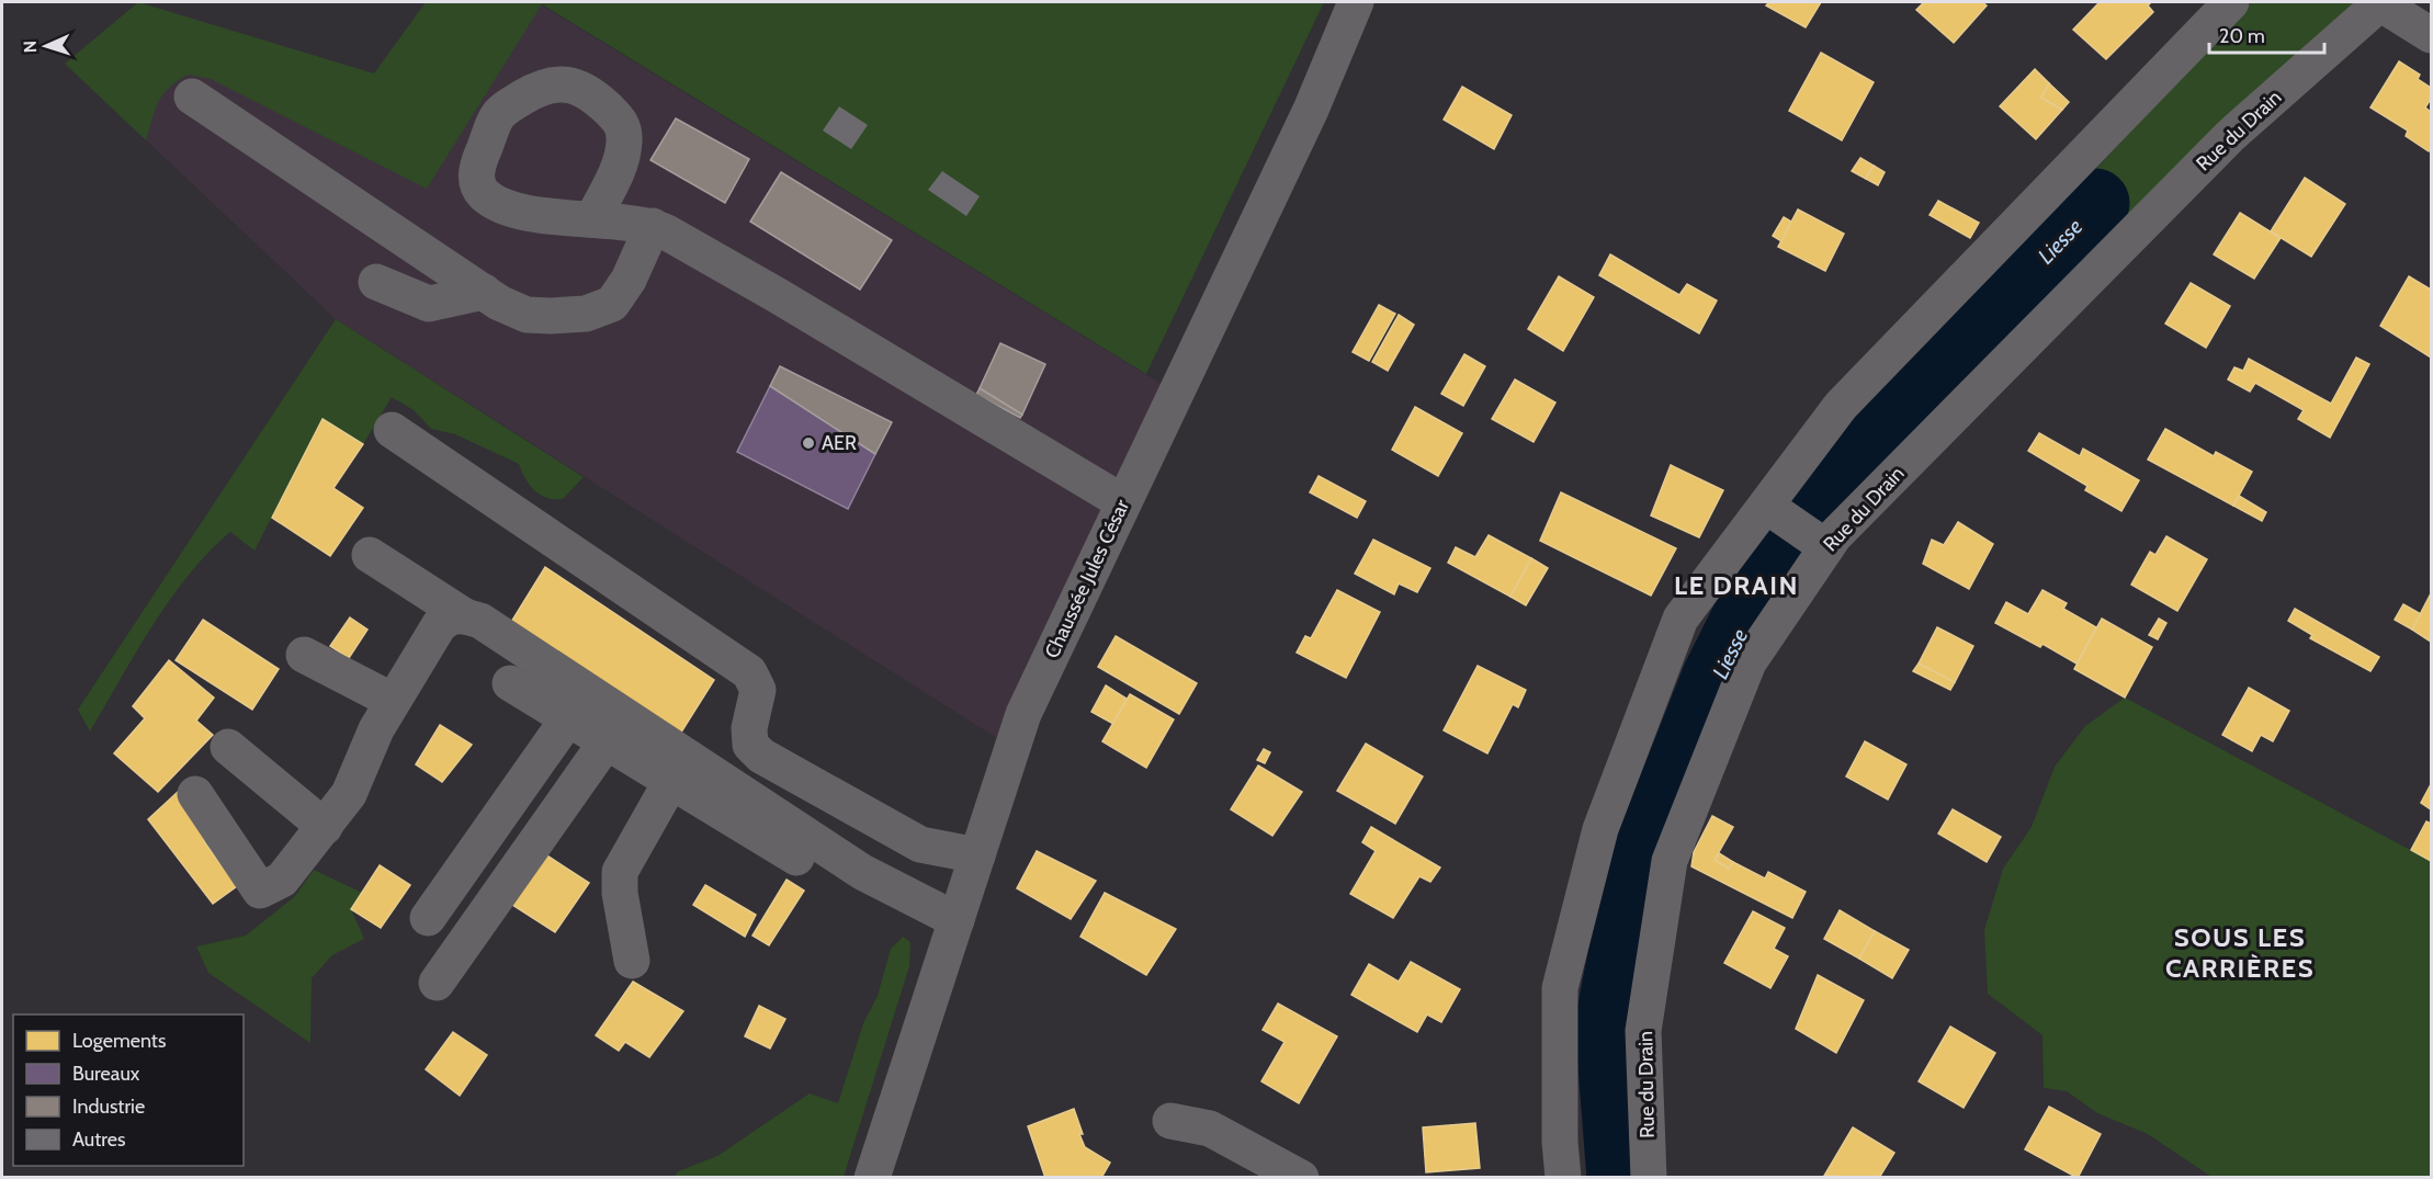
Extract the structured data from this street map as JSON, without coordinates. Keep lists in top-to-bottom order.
{
  "streets": {
    "street": ["Rue du Drain", "Chaussée Jules César"]
  },
  "districts": ["LE DRAIN", "SOUS LES CARRIÈRES"],
  "water": ["Liesse"],
  "places": ["AER"],
  "legend": [
    "Logements",
    "Bureaux",
    "Industrie",
    "Autres"
  ],
  "scale_bar": "20 m",
  "north": "left"
}
